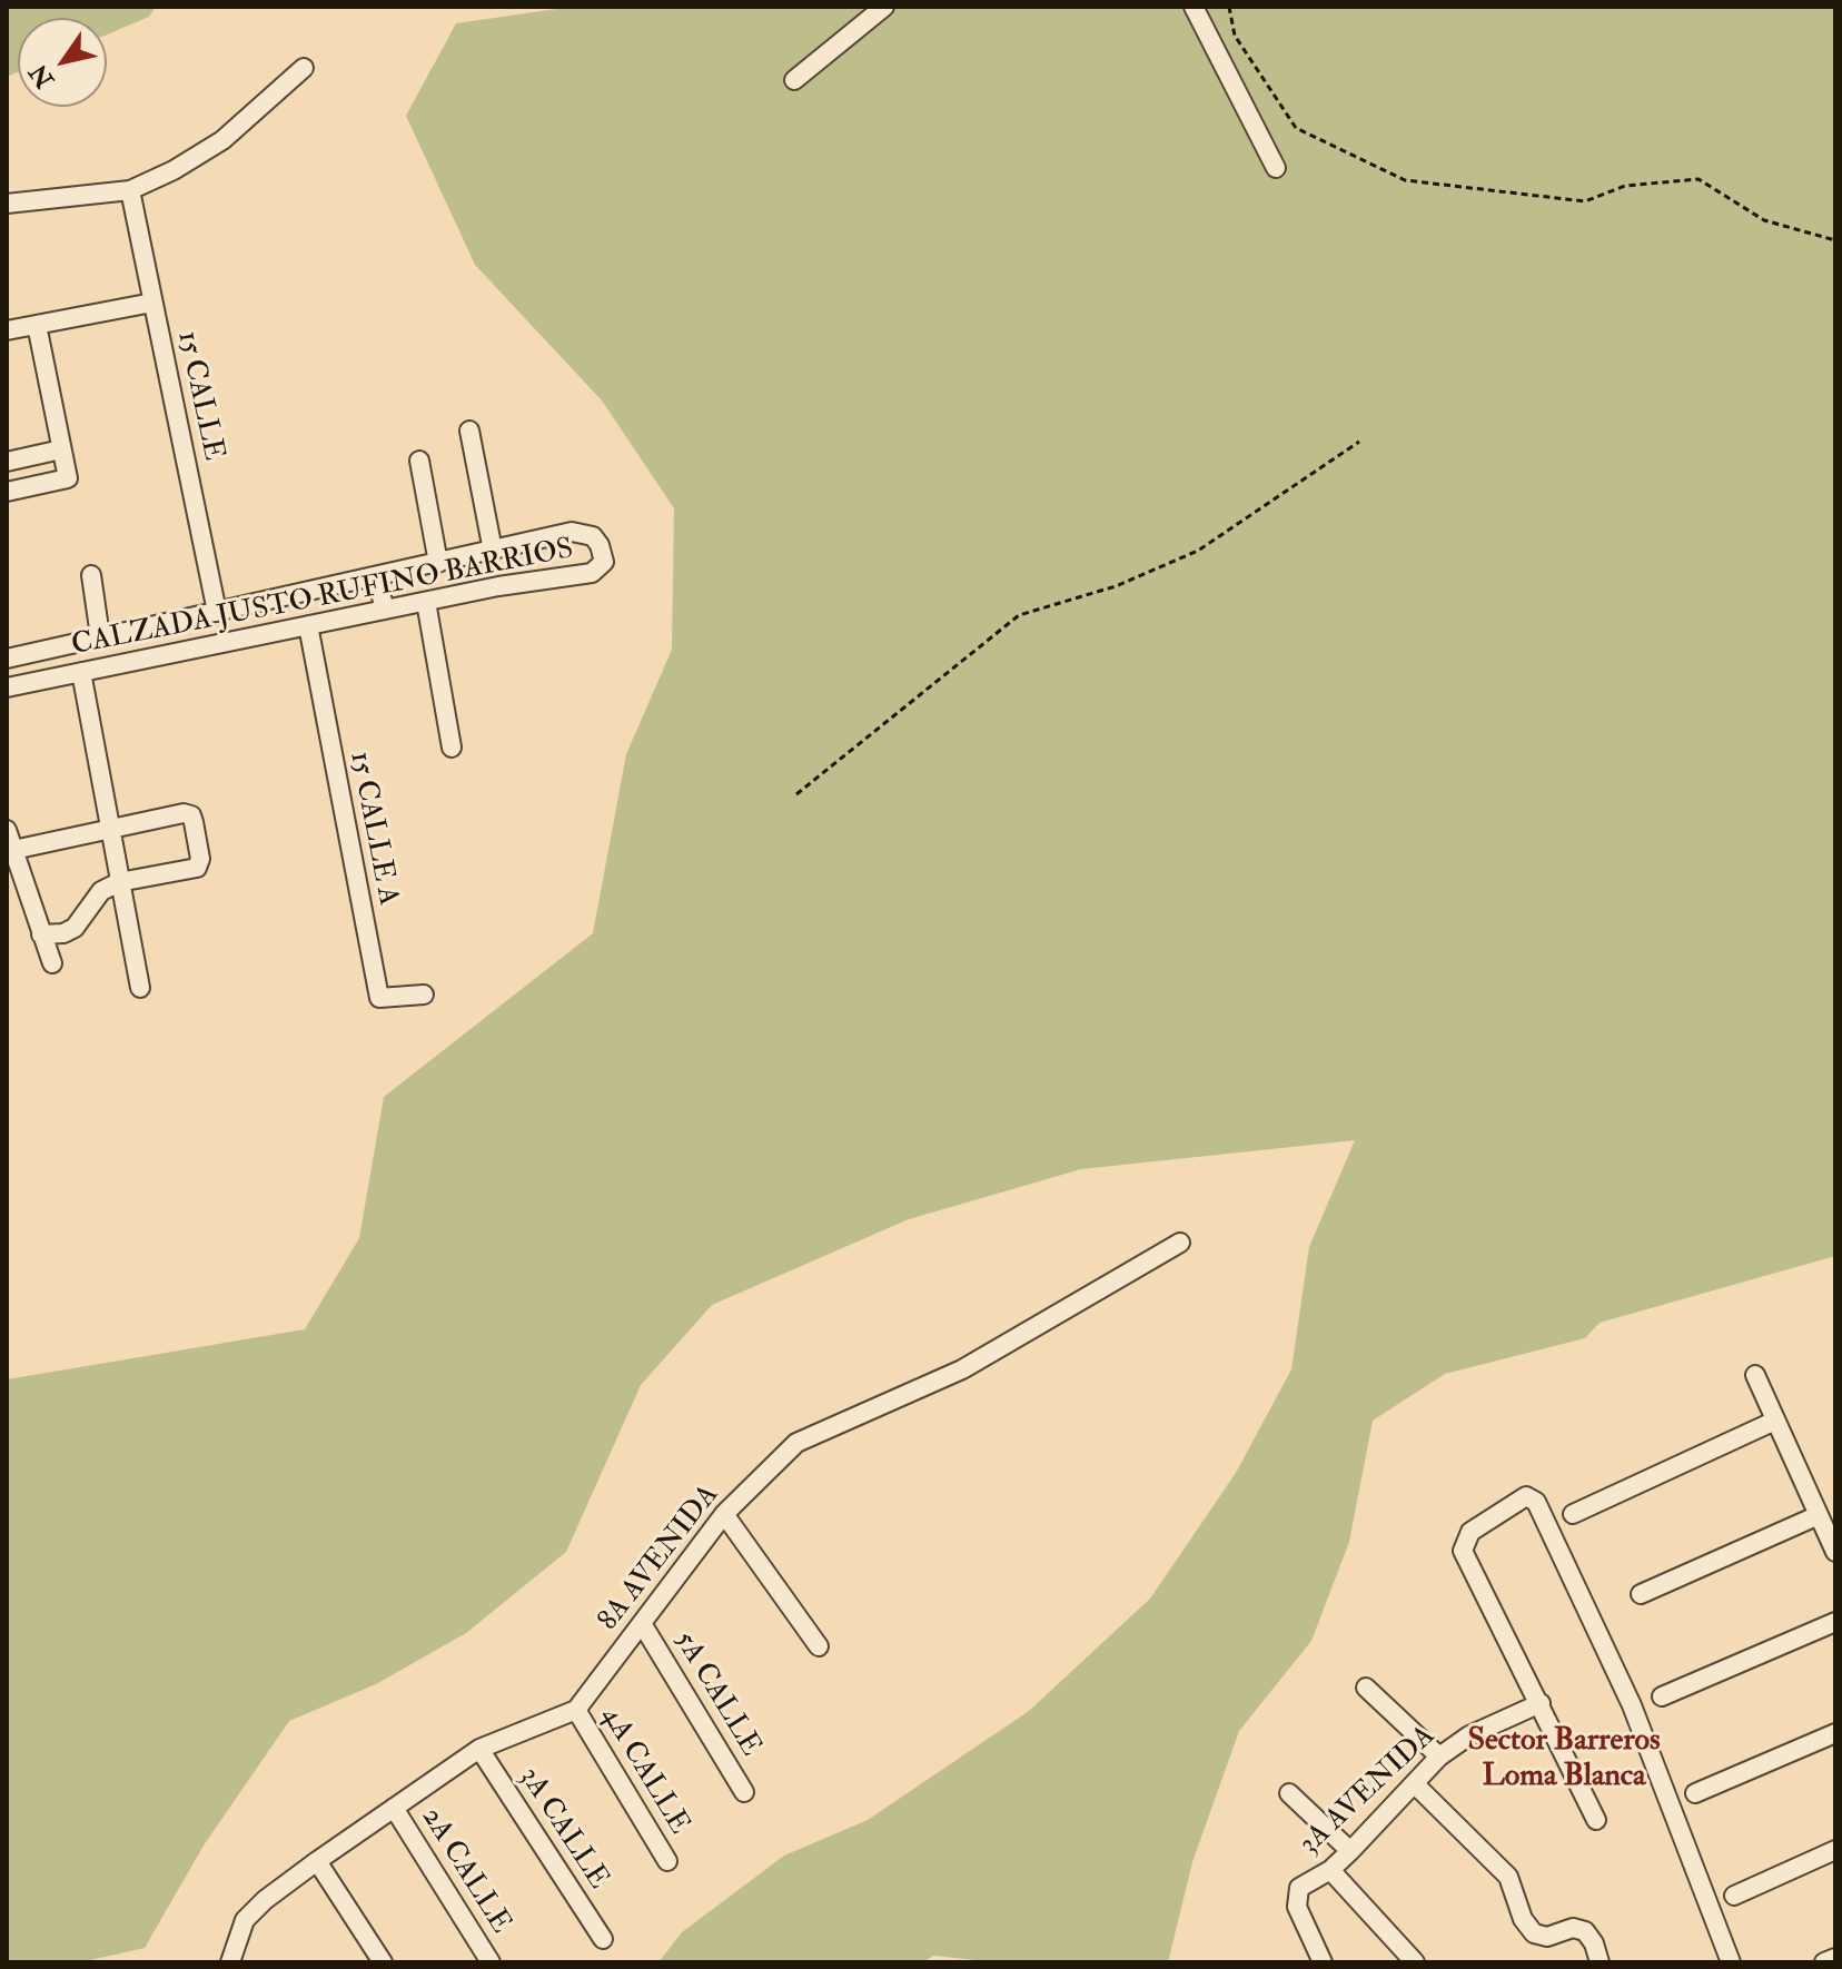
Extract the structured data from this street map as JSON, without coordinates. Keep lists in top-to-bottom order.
{
  "streets": {
    "street": [
      "15 CALLE",
      "CALZADA JUSTO RUFINO BARRIOS",
      "15 CALLE A",
      "8A AVENIDA",
      "5A CALLE",
      "4A CALLE",
      "3A AVENIDA",
      "3A CALLE",
      "2A CALLE"
    ]
  },
  "crossings": [
    ["15 CALLE", "CALZADA JUSTO RUFINO BARRIOS"],
    ["CALZADA JUSTO RUFINO BARRIOS", "15 CALLE A"],
    ["8A AVENIDA", "5A CALLE"],
    ["8A AVENIDA", "4A CALLE"],
    ["8A AVENIDA", "3A CALLE"],
    ["8A AVENIDA", "2A CALLE"]
  ],
  "districts": ["Sector Barreros Loma Blanca"],
  "north": "bottom left"
}
